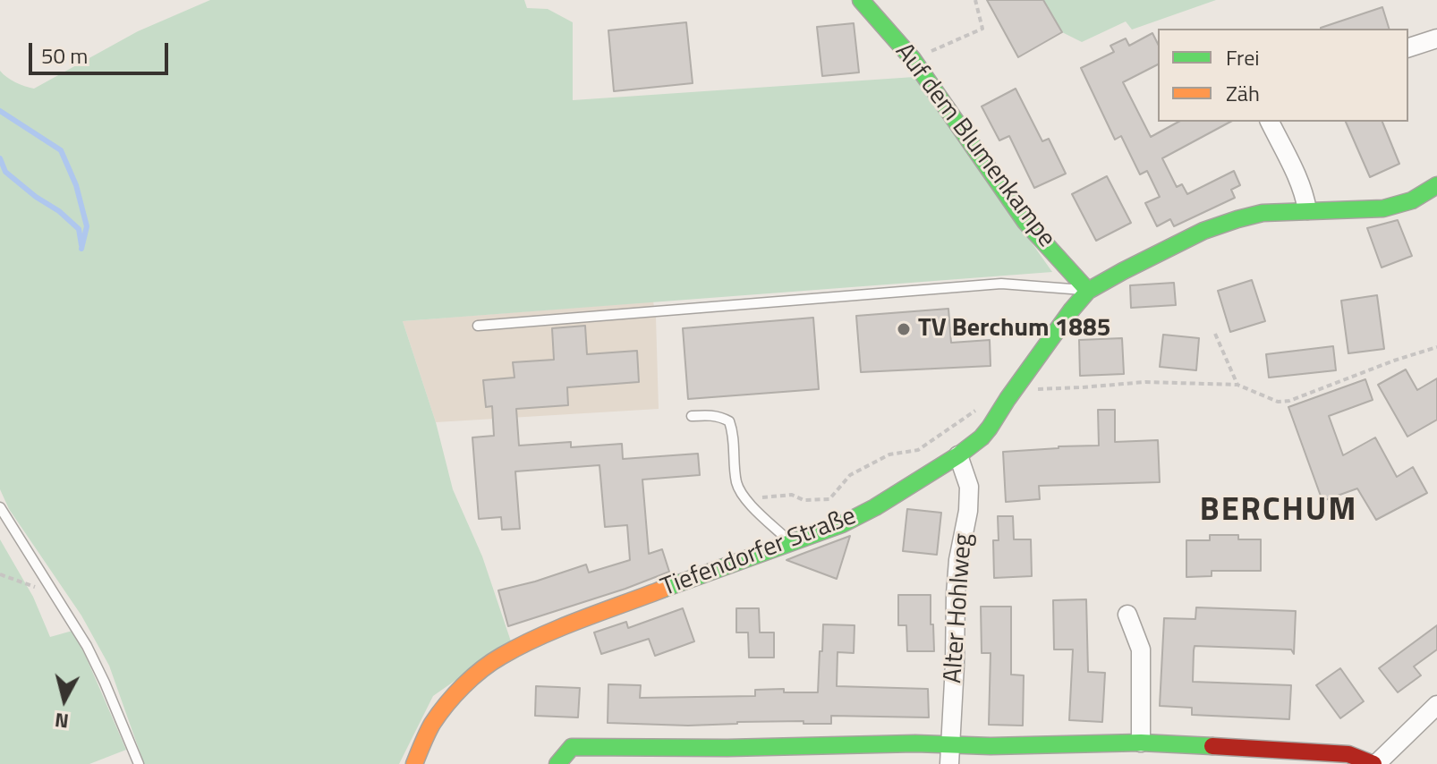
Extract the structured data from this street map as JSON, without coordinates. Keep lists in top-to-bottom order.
{
  "streets": {
    "street": ["Auf dem Blumenkampe", "Tiefendorfer Straße", "Alter Hohlweg"]
  },
  "crossings": [
    ["Auf dem Blumenkampe", "Tiefendorfer Straße"],
    ["Tiefendorfer Straße", "Alter Hohlweg"]
  ],
  "districts": ["BERCHUM"],
  "places": ["TV Berchum 1885"],
  "legend": ["Frei", "Zäh"],
  "scale_bar": "50 m",
  "north": "bottom"
}
